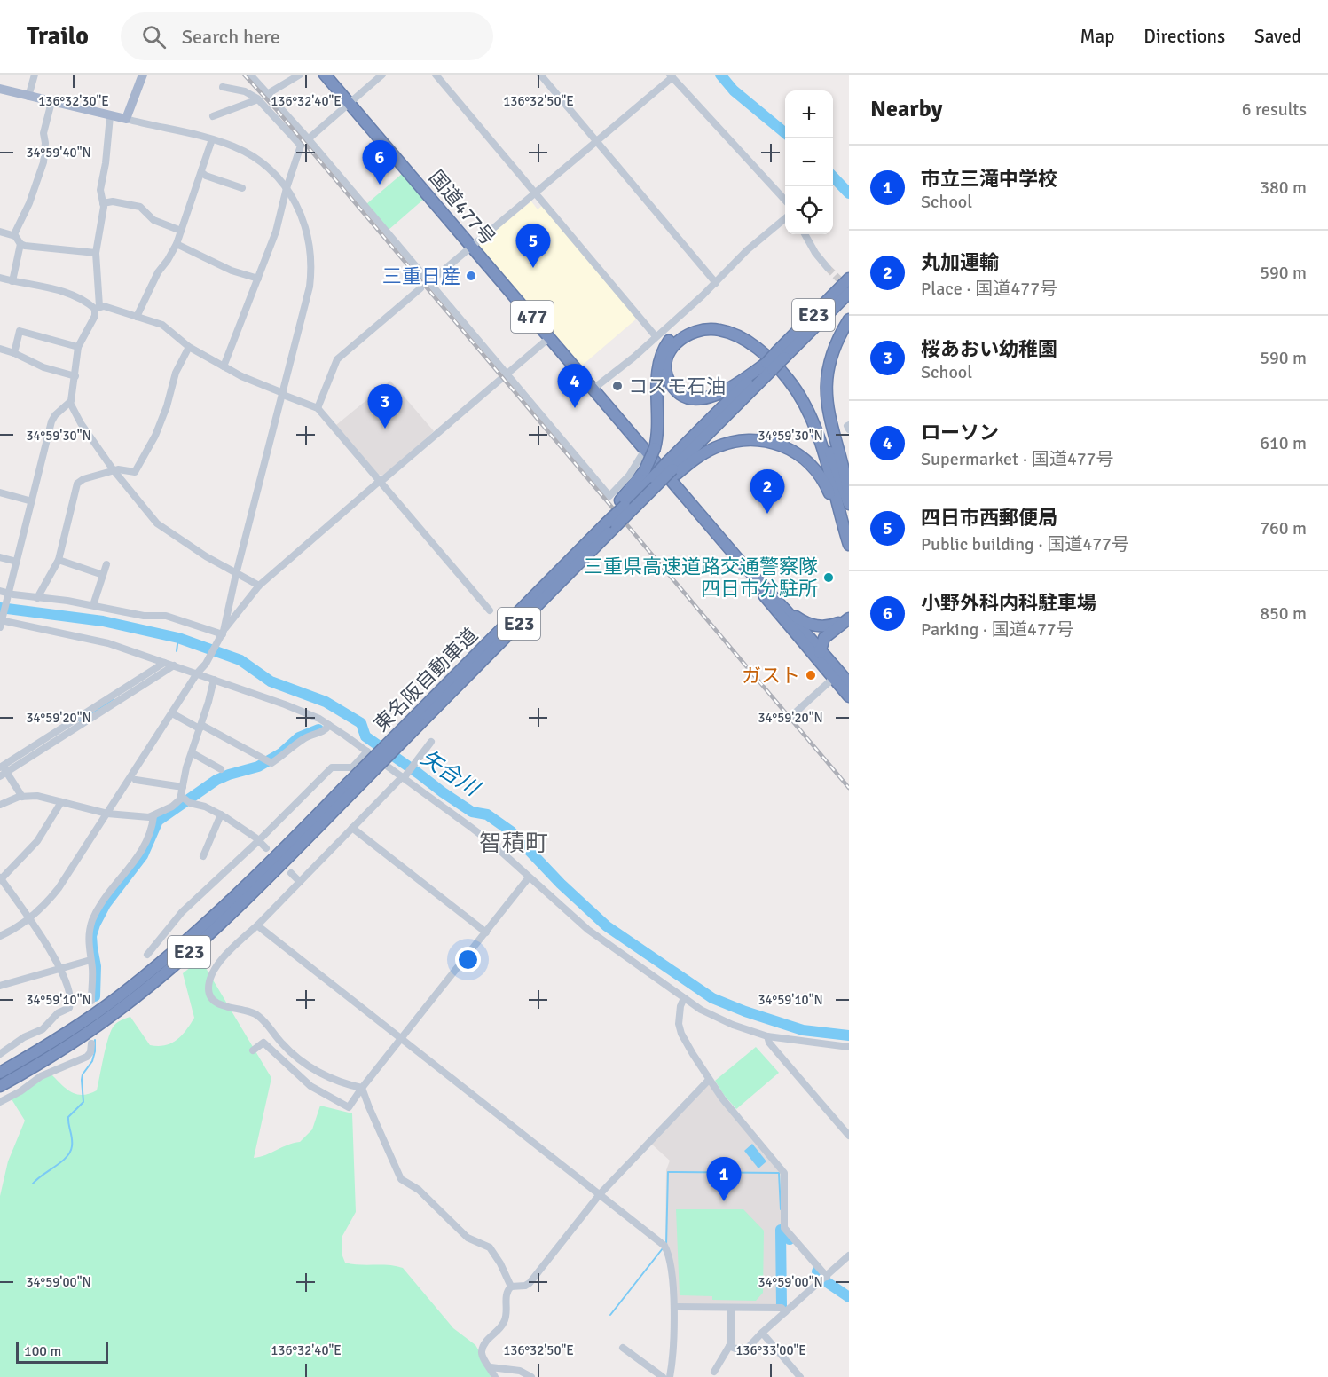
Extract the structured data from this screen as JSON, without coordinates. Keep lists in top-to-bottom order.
{
  "streets": {
    "highway": [
      "国道477号",
      "E23",
      "477",
      "東名阪自動車道"
    ]
  },
  "districts": ["智積町"],
  "water": ["矢合川"],
  "places": [
    "三重日産",
    "コスモ石油",
    "三重県高速道路交通警察隊 四日市分駐所",
    "ガスト"
  ],
  "scale_bar": "100 m",
  "page": {
    "header": "Trailo",
    "search": "Search here",
    "nav": ["Map", "Directions", "Saved"],
    "heading": ["Nearby", "6 results"],
    "map_buttons": ["+", "−"],
    "pins": [
      "6",
      "5",
      "4",
      "3",
      "2",
      "1"
    ],
    "list": [
      {
        "mark": "1",
        "name": "市立三滝中学校",
        "note": "School",
        "value": "380 m"
      },
      {
        "mark": "2",
        "name": "丸加運輸",
        "note": "Place · 国道477号",
        "value": "590 m"
      },
      {
        "mark": "3",
        "name": "桜あおい幼稚園",
        "note": "School",
        "value": "590 m"
      },
      {
        "mark": "4",
        "name": "ローソン",
        "note": "Supermarket · 国道477号",
        "value": "610 m"
      },
      {
        "mark": "5",
        "name": "四日市西郵便局",
        "note": "Public building · 国道477号",
        "value": "760 m"
      },
      {
        "mark": "6",
        "name": "小野外科内科駐車場",
        "note": "Parking · 国道477号",
        "value": "850 m"
      }
    ],
    "scale": "100 m"
  },
  "coordinates": [
    "136°32'30\"E",
    "136°32'40\"E",
    "136°32'50\"E",
    "34°59'40\"N",
    "34°59'30\"N",
    "34°59'20\"N",
    "34°59'10\"N",
    "34°59'00\"N",
    "136°33'00\"E"
  ]
}
